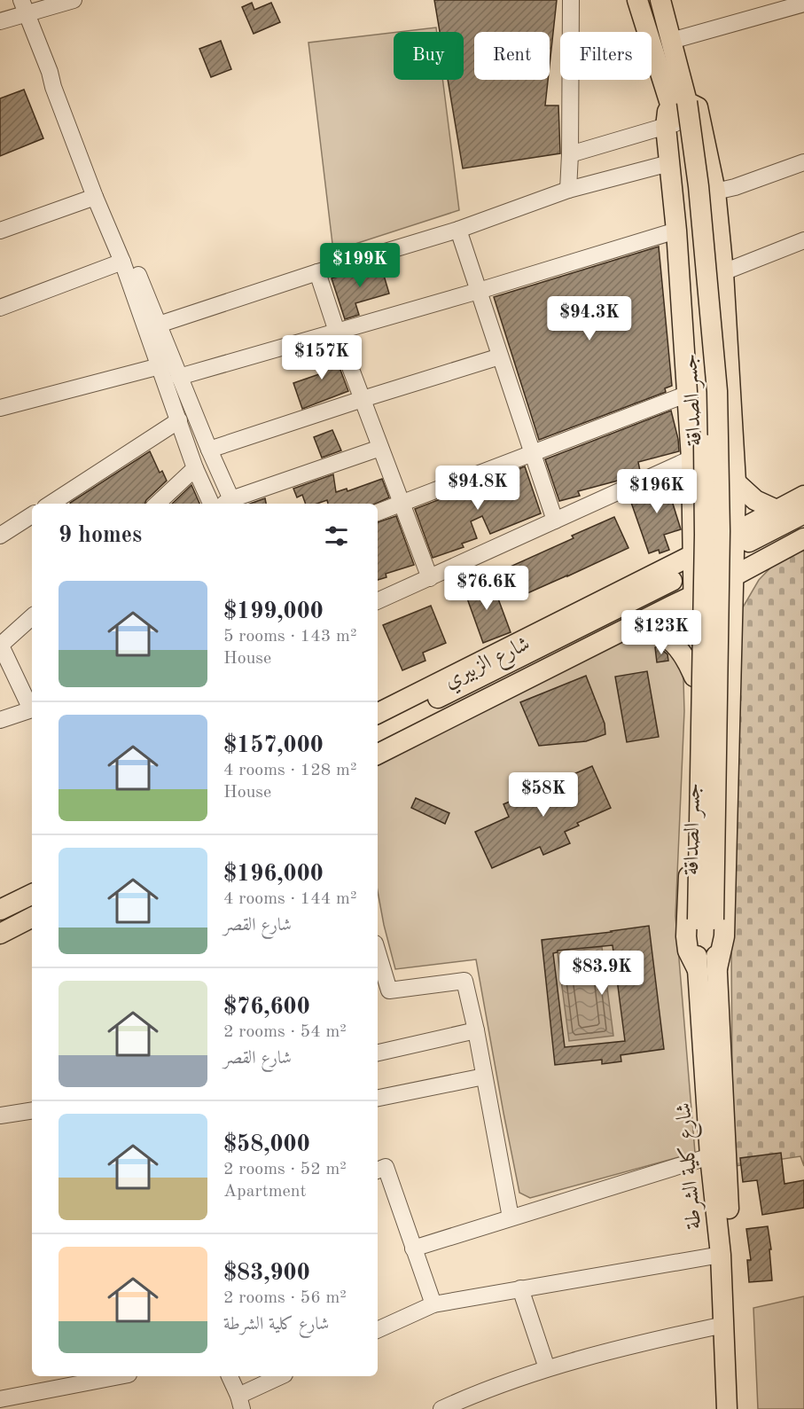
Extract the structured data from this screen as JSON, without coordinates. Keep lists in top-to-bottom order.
{
  "streets": {
    "main road": ["جسر الصداقة", "شارع الزبيري", "شارع كلية الشرطة"]
  },
  "crossings": [
    ["جسر الصداقة", "شارع كلية الشرطة"]
  ],
  "page": {
    "chip": ["Buy", "Rent", "Filters"],
    "price": [
      "$199K",
      "$94.3K",
      "$157K",
      "$94.8K",
      "$196K",
      "$76.6K",
      "$123K",
      "$58K",
      "$83.9K"
    ],
    "heading": "9 homes",
    "list": [
      {
        "name": "$199,000",
        "note": "5 rooms · 143 m² · House"
      },
      {
        "name": "$157,000",
        "note": "4 rooms · 128 m² · House"
      },
      {
        "name": "$196,000",
        "note": "4 rooms · 144 m² · شارع القصر"
      },
      {
        "name": "$76,600",
        "note": "2 rooms · 54 m² · شارع القصر"
      },
      {
        "name": "$58,000",
        "note": "2 rooms · 52 m² · Apartment"
      },
      {
        "name": "$83,900",
        "note": "2 rooms · 56 m² · شارع كلية الشرطة"
      }
    ]
  }
}
